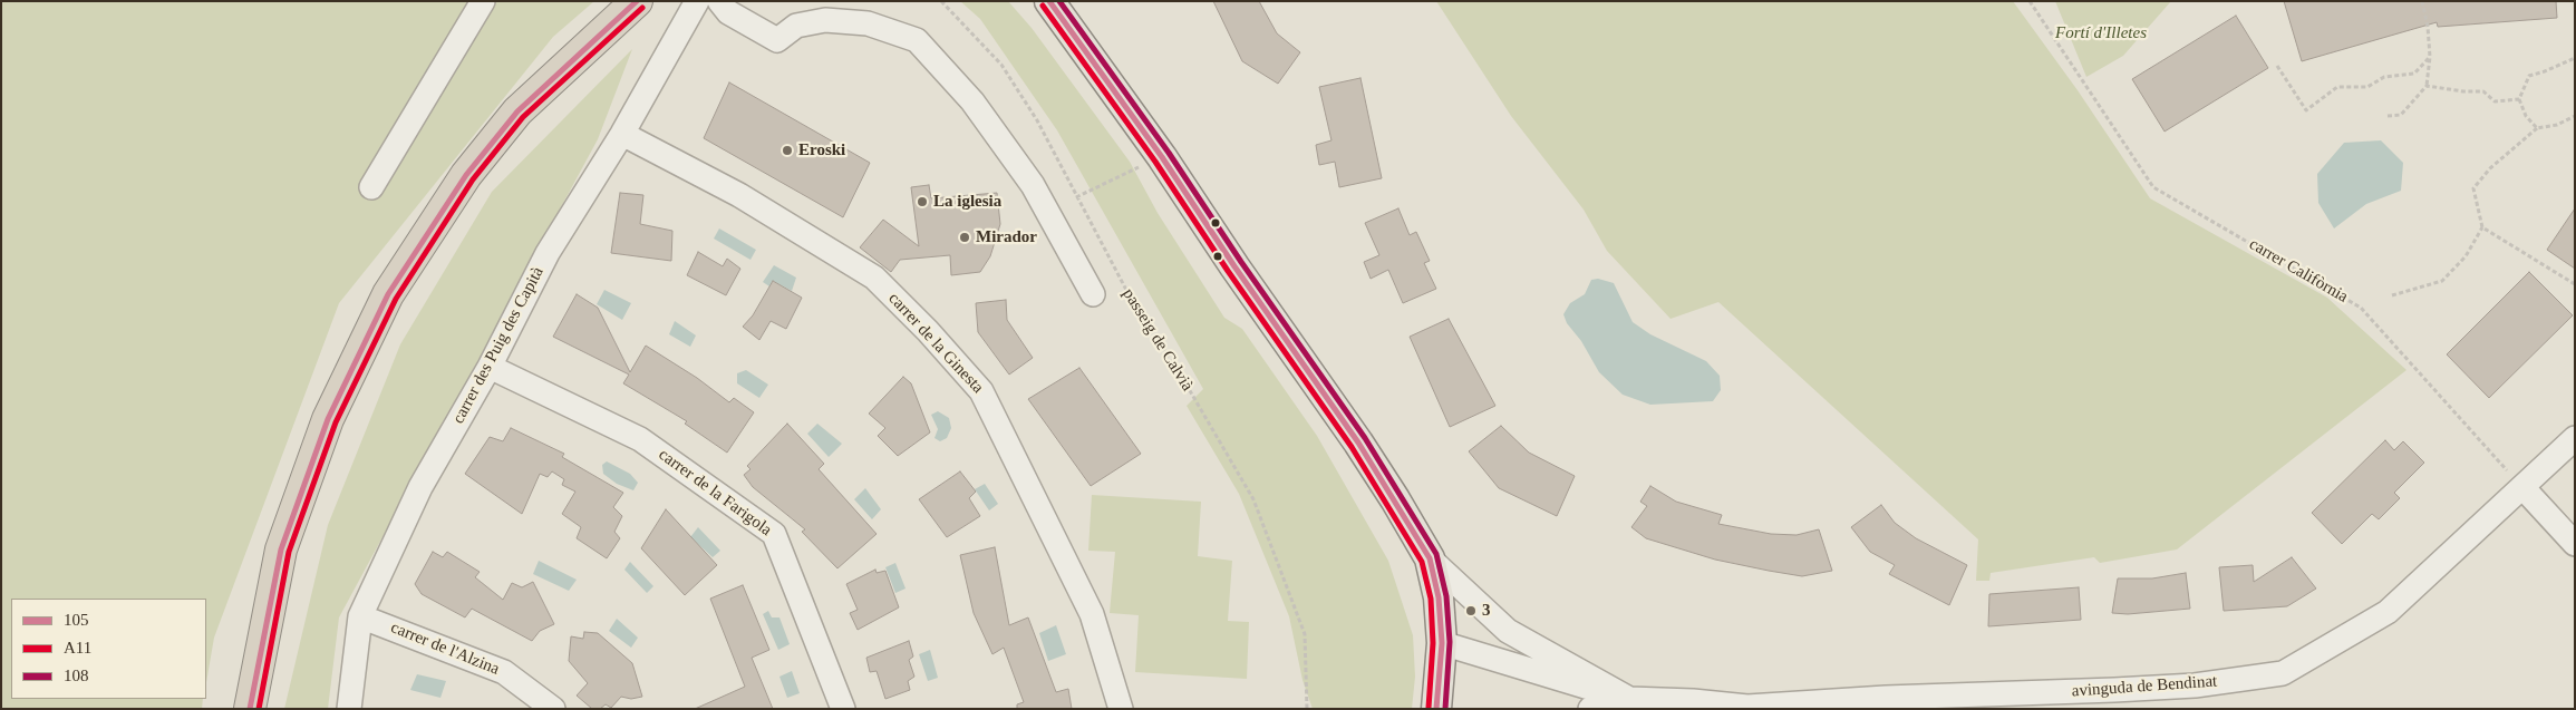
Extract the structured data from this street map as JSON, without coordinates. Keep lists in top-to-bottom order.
{
  "streets": {
    "street": [
      "carrer de la Ginesta",
      "carrer des Puig des Capità",
      "carrer de la Farigola",
      "carrer de l'Alzina",
      "avinguda de Bendinat"
    ],
    "path": ["carrer Califòrnia", "passeig de Calvià"]
  },
  "crossings": [
    ["carrer Califòrnia", "avinguda de Bendinat"],
    ["carrer de la Ginesta", "carrer des Puig des Capità"],
    ["carrer des Puig des Capità", "carrer de la Farigola"],
    ["carrer des Puig des Capità", "carrer de l'Alzina"]
  ],
  "parks": ["Fortí d'Illetes"],
  "places": [
    "Eroski",
    "La iglesia",
    "Mirador",
    "3"
  ],
  "lines": ["transit line 105", "transit line 108", "transit line A11"],
  "legend": ["105", "A11", "108"]
}
